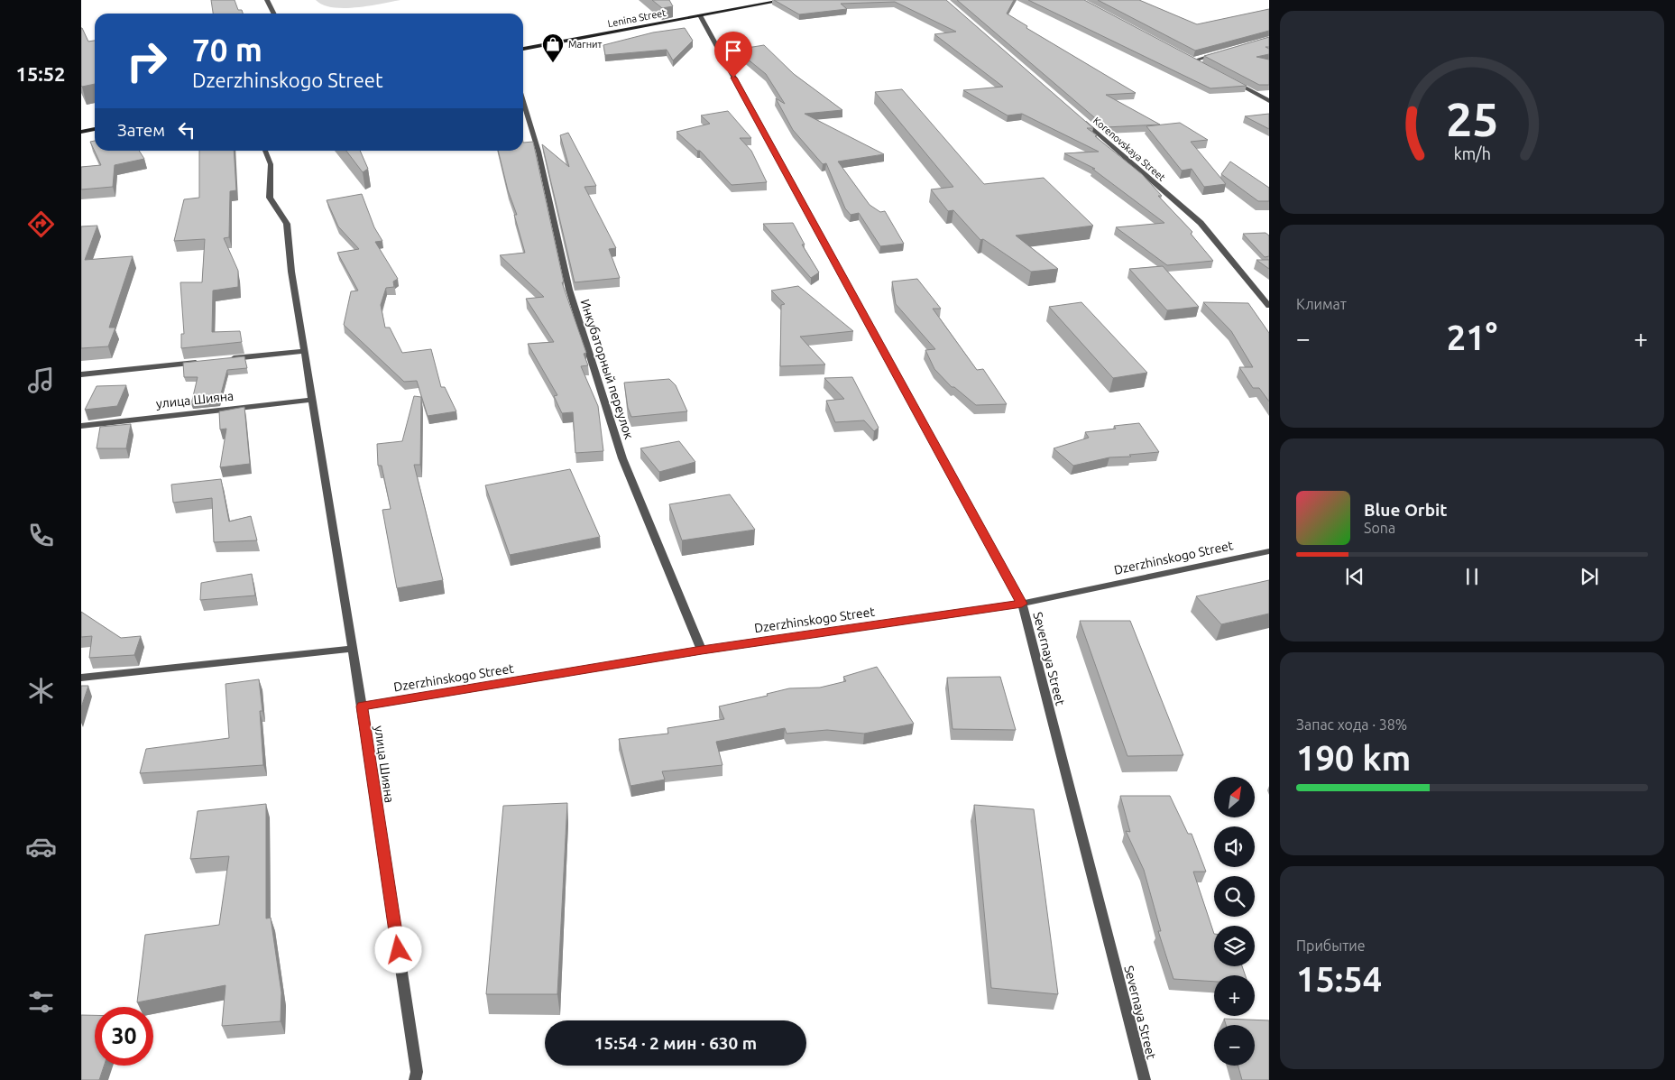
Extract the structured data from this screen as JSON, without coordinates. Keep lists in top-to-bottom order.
{
  "streets": {
    "main road": ["Lenina Street"],
    "street": [
      "Korenovskaya Street",
      "Инкубаторный переулок",
      "улица Шияна",
      "Dzerzhinskogo Street",
      "Severnaya Street"
    ]
  },
  "crossings": [
    ["Lenina Street", "Severnaya Street"],
    ["Инкубаторный переулок", "Dzerzhinskogo Street"],
    ["улица Шияна", "Dzerzhinskogo Street"],
    ["Dzerzhinskogo Street", "Severnaya Street"]
  ],
  "places": {
    "shop": ["Магнит"]
  },
  "north": "top right",
  "page": {
    "tabs": "15:52",
    "turn": ["70 m", "Dzerzhinskogo Street"],
    "then": "Затем",
    "tile": [
      "Климат",
      ["Запас хода · 38%", "190 km"],
      ["Прибытие", "15:54"]
    ],
    "heat": ["−", "21°", "+"],
    "song": ["Blue Orbit", "Sona"],
    "map_buttons": ["+", "−"],
    "limit": "30",
    "trip": "15:54 · 2 мин · 630 m",
    "gauge": ["25", "km/h"]
  }
}
